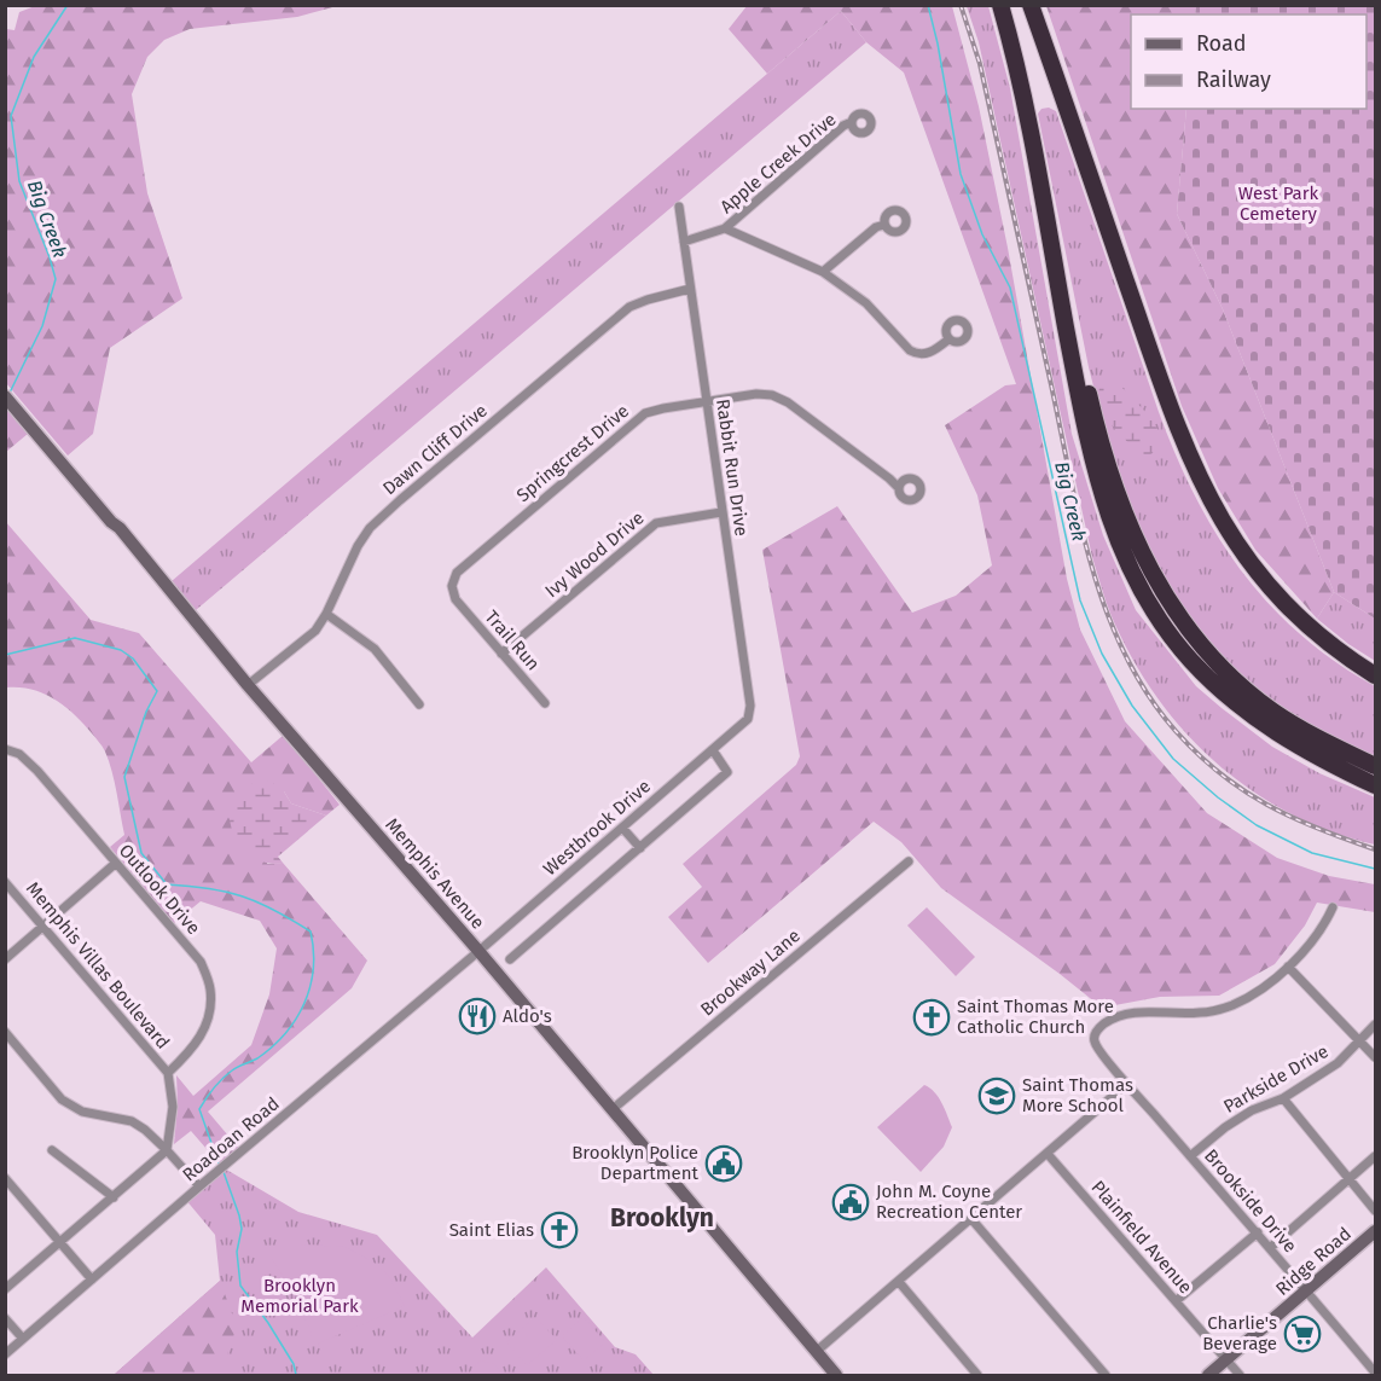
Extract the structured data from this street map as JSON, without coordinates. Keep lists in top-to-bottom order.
{
  "streets": {
    "main road": ["Memphis Avenue", "Ridge Road"],
    "street": [
      "Apple Creek Drive",
      "Dawn Cliff Drive",
      "Springcrest Drive",
      "Rabbit Run Drive",
      "Ivy Wood Drive",
      "Trail Run",
      "Westbrook Drive",
      "Outlook Drive",
      "Memphis Villas Boulevard",
      "Brookway Lane",
      "Parkside Drive",
      "Roadoan Road",
      "Brookside Drive",
      "Plainfield Avenue"
    ]
  },
  "crossings": [
    ["Dawn Cliff Drive", "Rabbit Run Drive"],
    ["Dawn Cliff Drive", "Memphis Avenue"],
    ["Springcrest Drive", "Rabbit Run Drive"],
    ["Springcrest Drive", "Trail Run"],
    ["Rabbit Run Drive", "Ivy Wood Drive"],
    ["Rabbit Run Drive", "Westbrook Drive"],
    ["Ivy Wood Drive", "Trail Run"],
    ["Westbrook Drive", "Memphis Avenue"],
    ["Westbrook Drive", "Roadoan Road"],
    ["Memphis Avenue", "Brookway Lane"],
    ["Memphis Avenue", "Roadoan Road"],
    ["Outlook Drive", "Memphis Villas Boulevard"],
    ["Parkside Drive", "Brookside Drive"],
    ["Brookside Drive", "Ridge Road"],
    ["Plainfield Avenue", "Ridge Road"]
  ],
  "districts": ["Brooklyn"],
  "water": ["Big Creek"],
  "parks": ["West Park Cemetery", "Brooklyn Memorial Park"],
  "places": {
    "restaurant": ["Aldo's"],
    "church": ["Saint Thomas More Catholic Church", "Saint Elias"],
    "school or university": ["Saint Thomas More School"],
    "public building": ["Brooklyn Police Department", "John M. Coyne Recreation Center"],
    "supermarket": ["Charlie's Beverage"]
  },
  "legend": ["Road", "Railway"]
}
